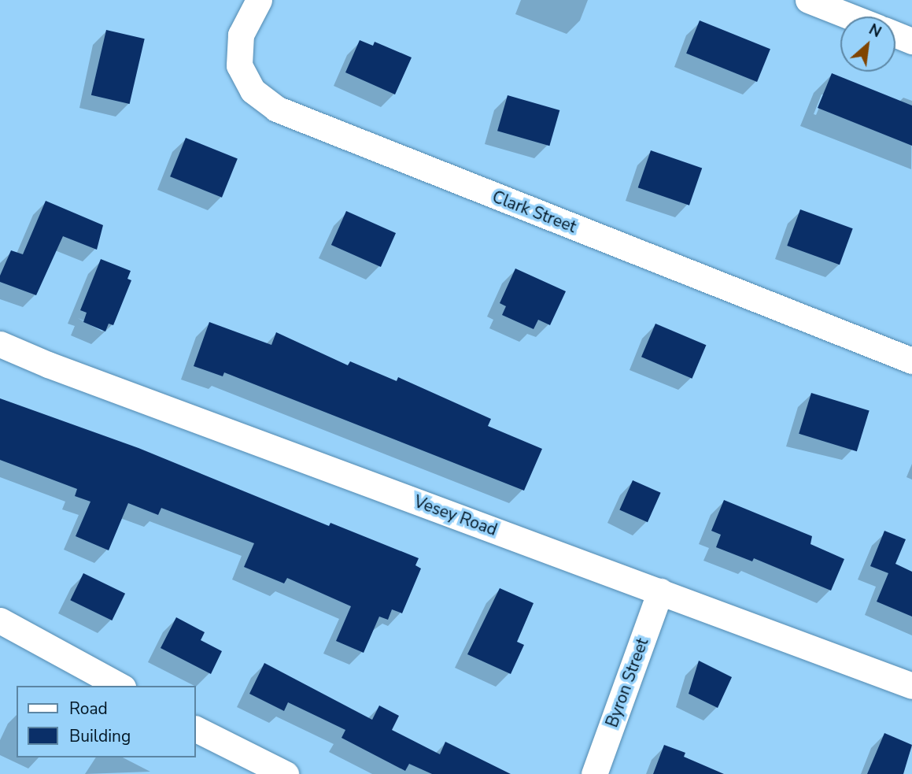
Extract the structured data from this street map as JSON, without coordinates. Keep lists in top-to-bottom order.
{
  "streets": {
    "street": ["Clark Street", "Vesey Road", "Byron Street"]
  },
  "crossings": [
    ["Vesey Road", "Byron Street"]
  ],
  "legend": ["Road", "Building"],
  "north": "top right"
}
